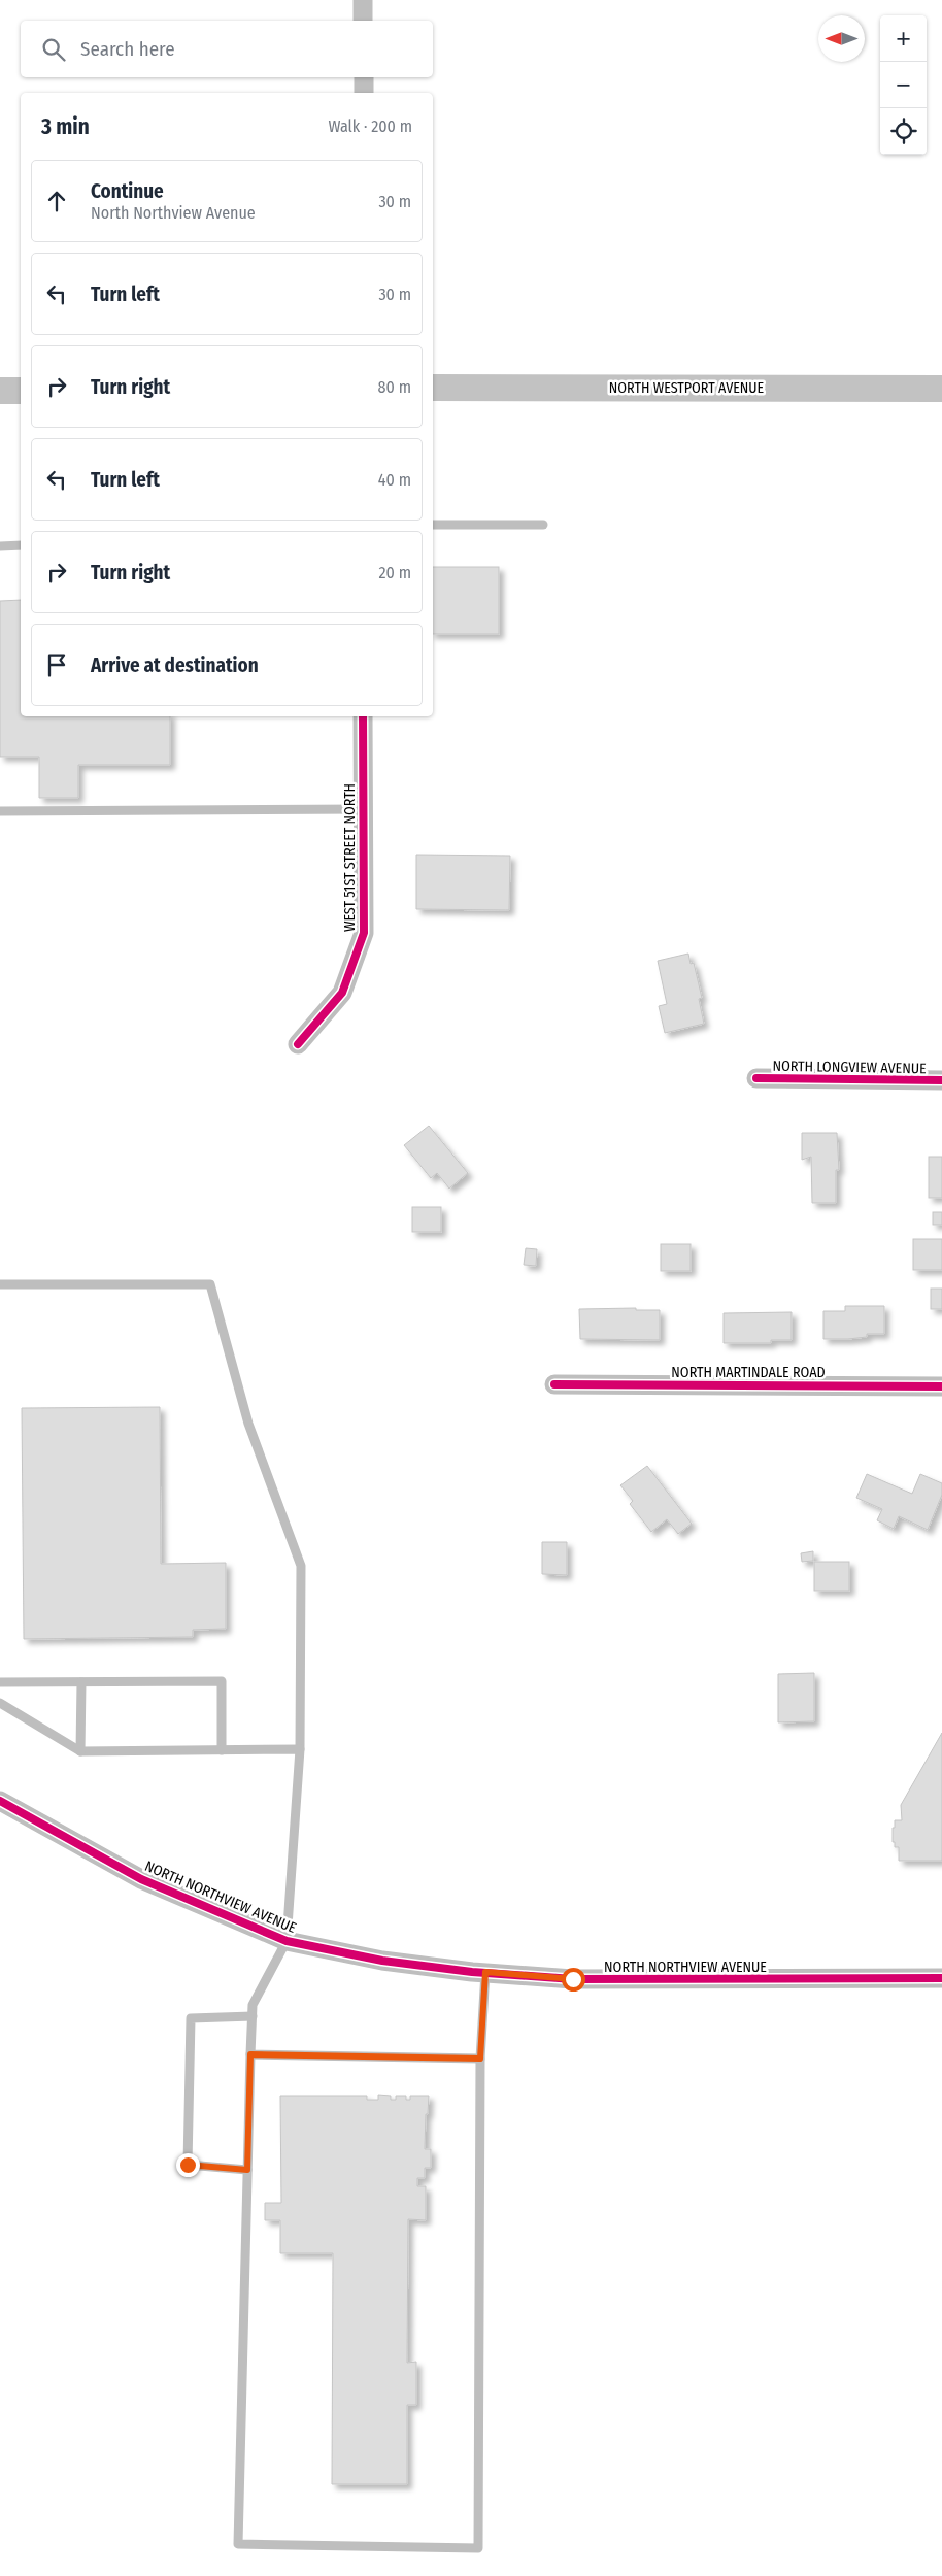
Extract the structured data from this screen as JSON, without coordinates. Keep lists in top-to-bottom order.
{
  "streets": {
    "main road": ["NORTH WESTPORT AVENUE"],
    "street": [
      "WEST 51ST STREET NORTH",
      "NORTH LONGVIEW AVENUE",
      "NORTH MARTINDALE ROAD",
      "NORTH NORTHVIEW AVENUE"
    ]
  },
  "north": "left",
  "page": {
    "map_buttons": ["+", "−"],
    "search": "Search here",
    "heading": ["3 min", "Walk · 200 m"],
    "list": [
      ["Continue", "North Northview Avenue", "30 m"],
      ["Turn left", "30 m"],
      ["Turn right", "80 m"],
      ["Turn left", "40 m"],
      ["Turn right", "20 m"],
      "Arrive at destination"
    ]
  }
}
